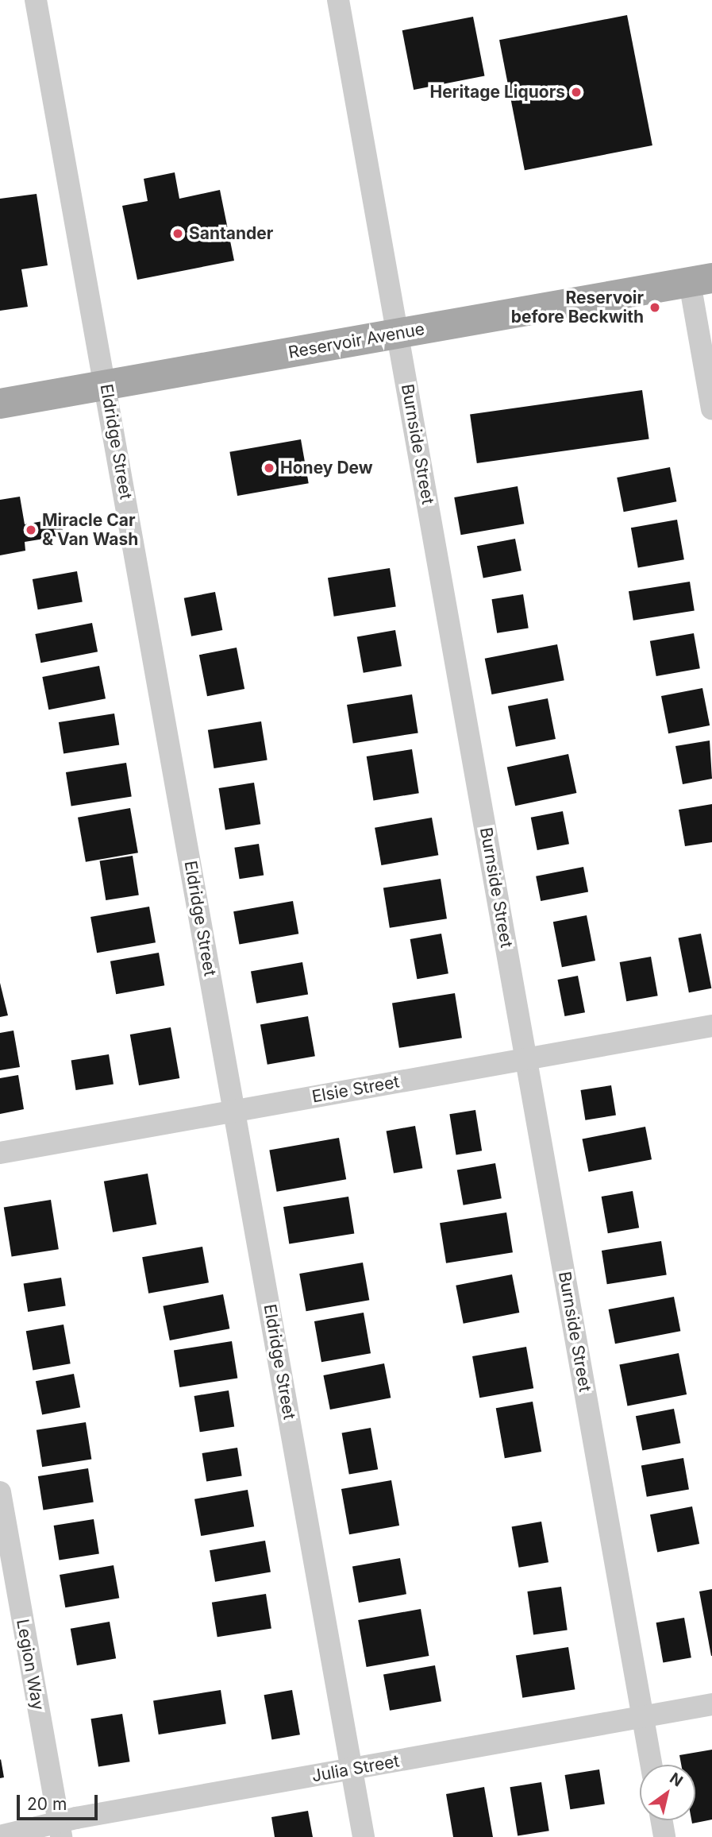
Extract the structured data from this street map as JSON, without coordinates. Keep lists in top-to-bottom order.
{
  "streets": {
    "main road": ["Reservoir Avenue"],
    "street": [
      "Eldridge Street",
      "Burnside Street",
      "Elsie Street",
      "Legion Way",
      "Julia Street"
    ]
  },
  "crossings": [
    ["Reservoir Avenue", "Eldridge Street"],
    ["Reservoir Avenue", "Burnside Street"],
    ["Eldridge Street", "Elsie Street"],
    ["Eldridge Street", "Julia Street"],
    ["Burnside Street", "Elsie Street"],
    ["Burnside Street", "Julia Street"],
    ["Legion Way", "Julia Street"]
  ],
  "places": [
    "Heritage Liquors",
    "Santander",
    "Reservoir before Beckwith",
    "Honey Dew",
    "Miracle Car & Van Wash"
  ],
  "scale_bar": "20 m",
  "north": "top right"
}
